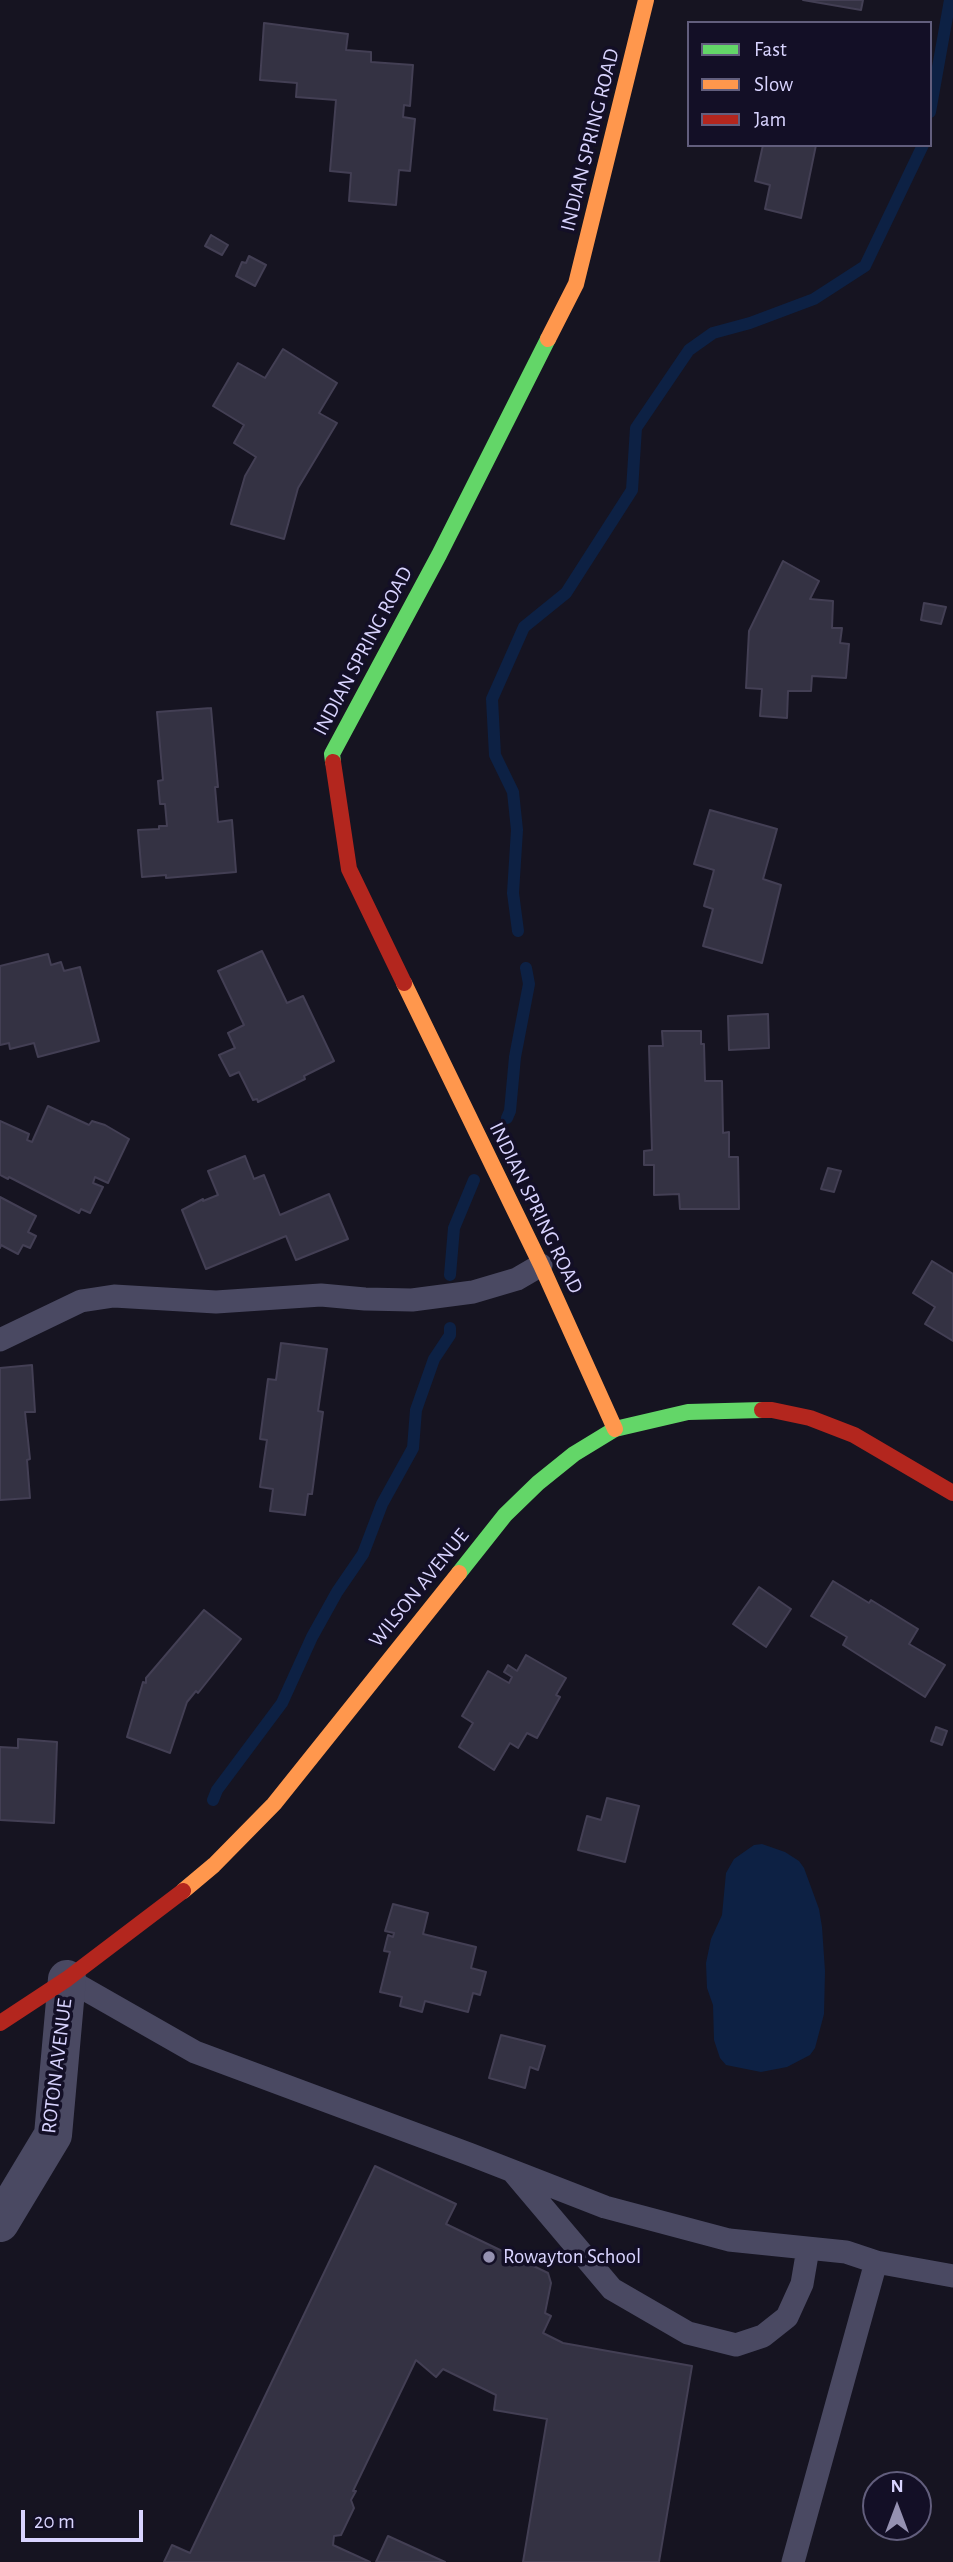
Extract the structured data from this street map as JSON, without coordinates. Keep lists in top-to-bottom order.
{
  "streets": {
    "street": ["INDIAN SPRING ROAD", "WILSON AVENUE", "ROTON AVENUE"]
  },
  "crossings": [
    ["INDIAN SPRING ROAD", "WILSON AVENUE"],
    ["WILSON AVENUE", "ROTON AVENUE"]
  ],
  "places": ["Rowayton School"],
  "legend": ["Fast", "Slow", "Jam"],
  "scale_bar": "20 m",
  "north": "top"
}
